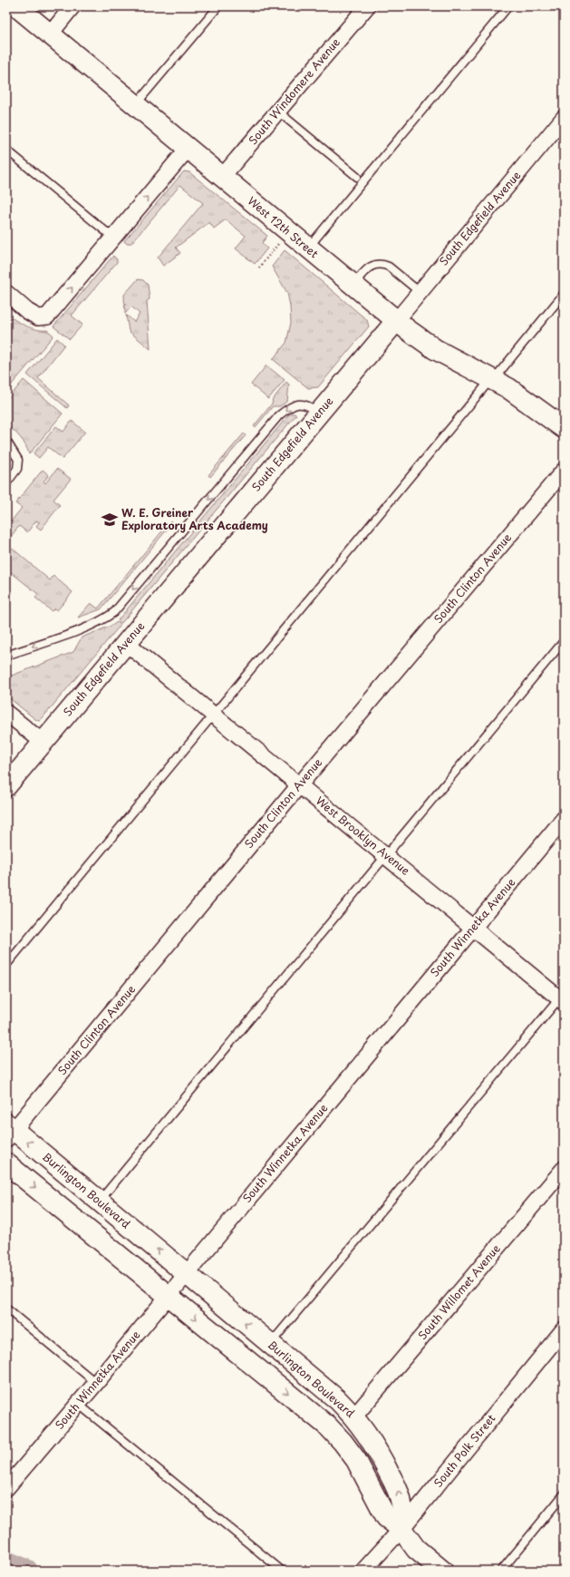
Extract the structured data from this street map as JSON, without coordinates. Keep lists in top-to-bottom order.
{
  "streets": {
    "street": [
      "South Windomere Avenue",
      "South Edgefield Avenue",
      "West 12th Street",
      "South Clinton Avenue",
      "West Brooklyn Avenue",
      "South Winnetka Avenue",
      "Burlington Boulevard",
      "South Willomet Avenue",
      "South Polk Street"
    ]
  },
  "crossings": [
    ["South Windomere Avenue", "West 12th Street"],
    ["South Edgefield Avenue", "West 12th Street"],
    ["South Edgefield Avenue", "West Brooklyn Avenue"],
    ["South Clinton Avenue", "West Brooklyn Avenue"],
    ["South Clinton Avenue", "Burlington Boulevard"],
    ["West Brooklyn Avenue", "South Winnetka Avenue"],
    ["South Winnetka Avenue", "Burlington Boulevard"],
    ["Burlington Boulevard", "South Willomet Avenue"],
    ["Burlington Boulevard", "South Polk Street"]
  ],
  "places": {
    "school or university": ["W. E. Greiner Exploratory Arts Academy"]
  }
}
